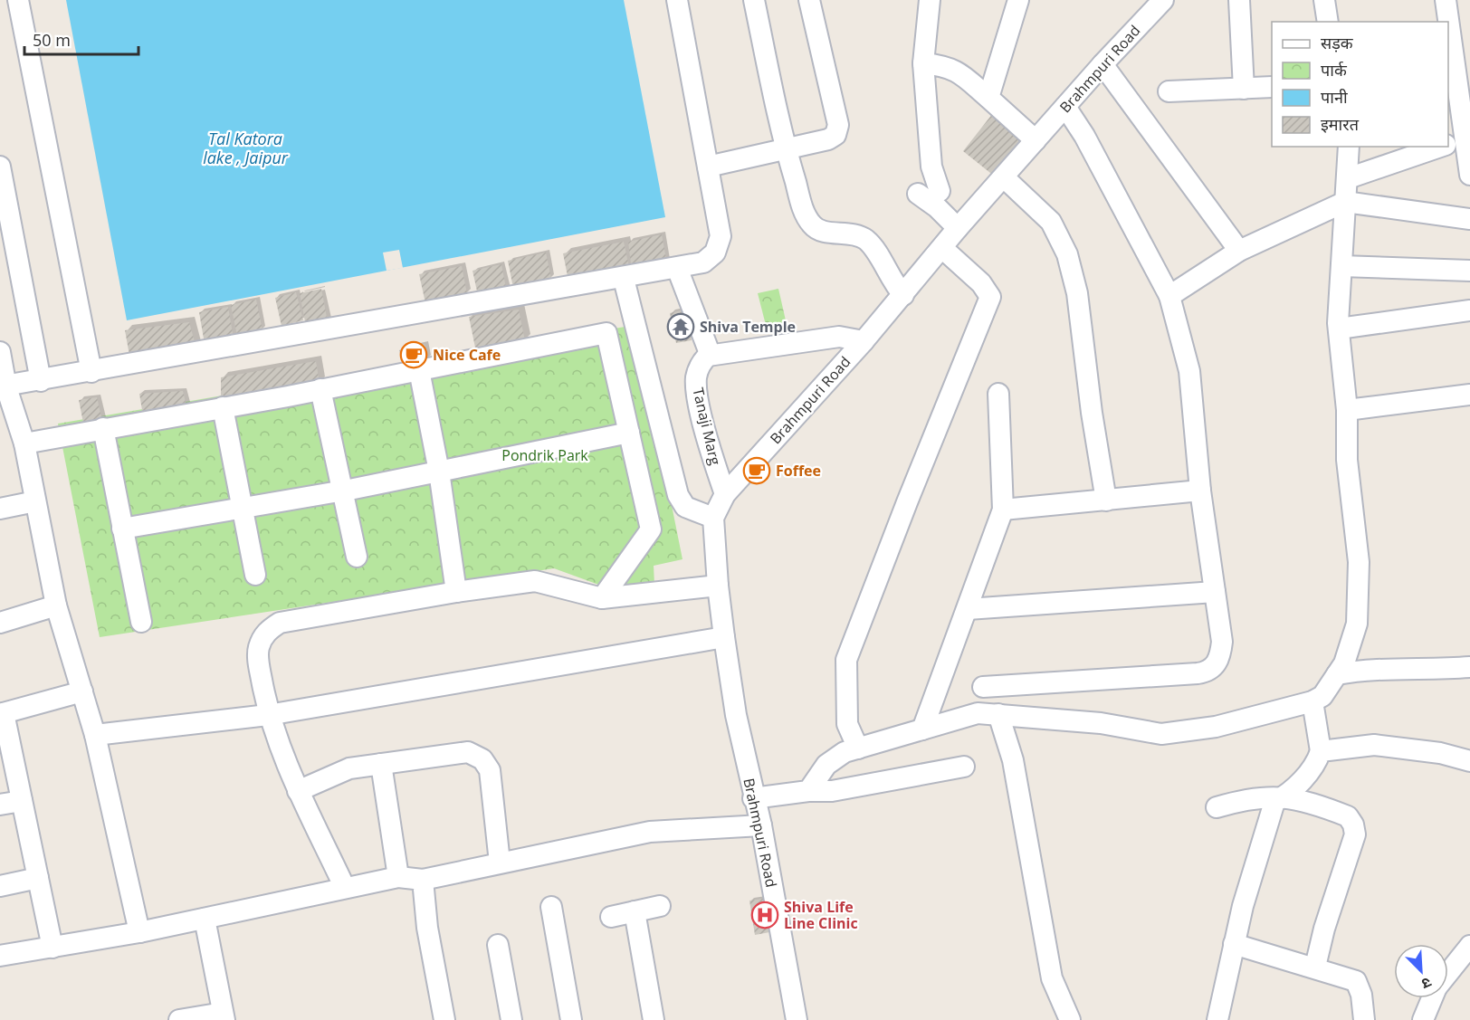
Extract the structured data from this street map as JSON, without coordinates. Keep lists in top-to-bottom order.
{
  "streets": {
    "street": ["Brahmpuri Road", "Tanaji Marg"]
  },
  "crossings": [
    ["Brahmpuri Road", "Tanaji Marg"]
  ],
  "water": ["Tal Katora lake , Jaipur"],
  "parks": ["Pondrik Park"],
  "places": {
    "temple": ["Shiva Temple"],
    "cafe": ["Nice Cafe", "Foffee"],
    "hospital": ["Shiva Life Line Clinic"]
  },
  "legend": [
    "सड़क",
    "पार्क",
    "पानी",
    "इमारत"
  ],
  "scale_bar": "50 m",
  "north": "bottom right"
}
